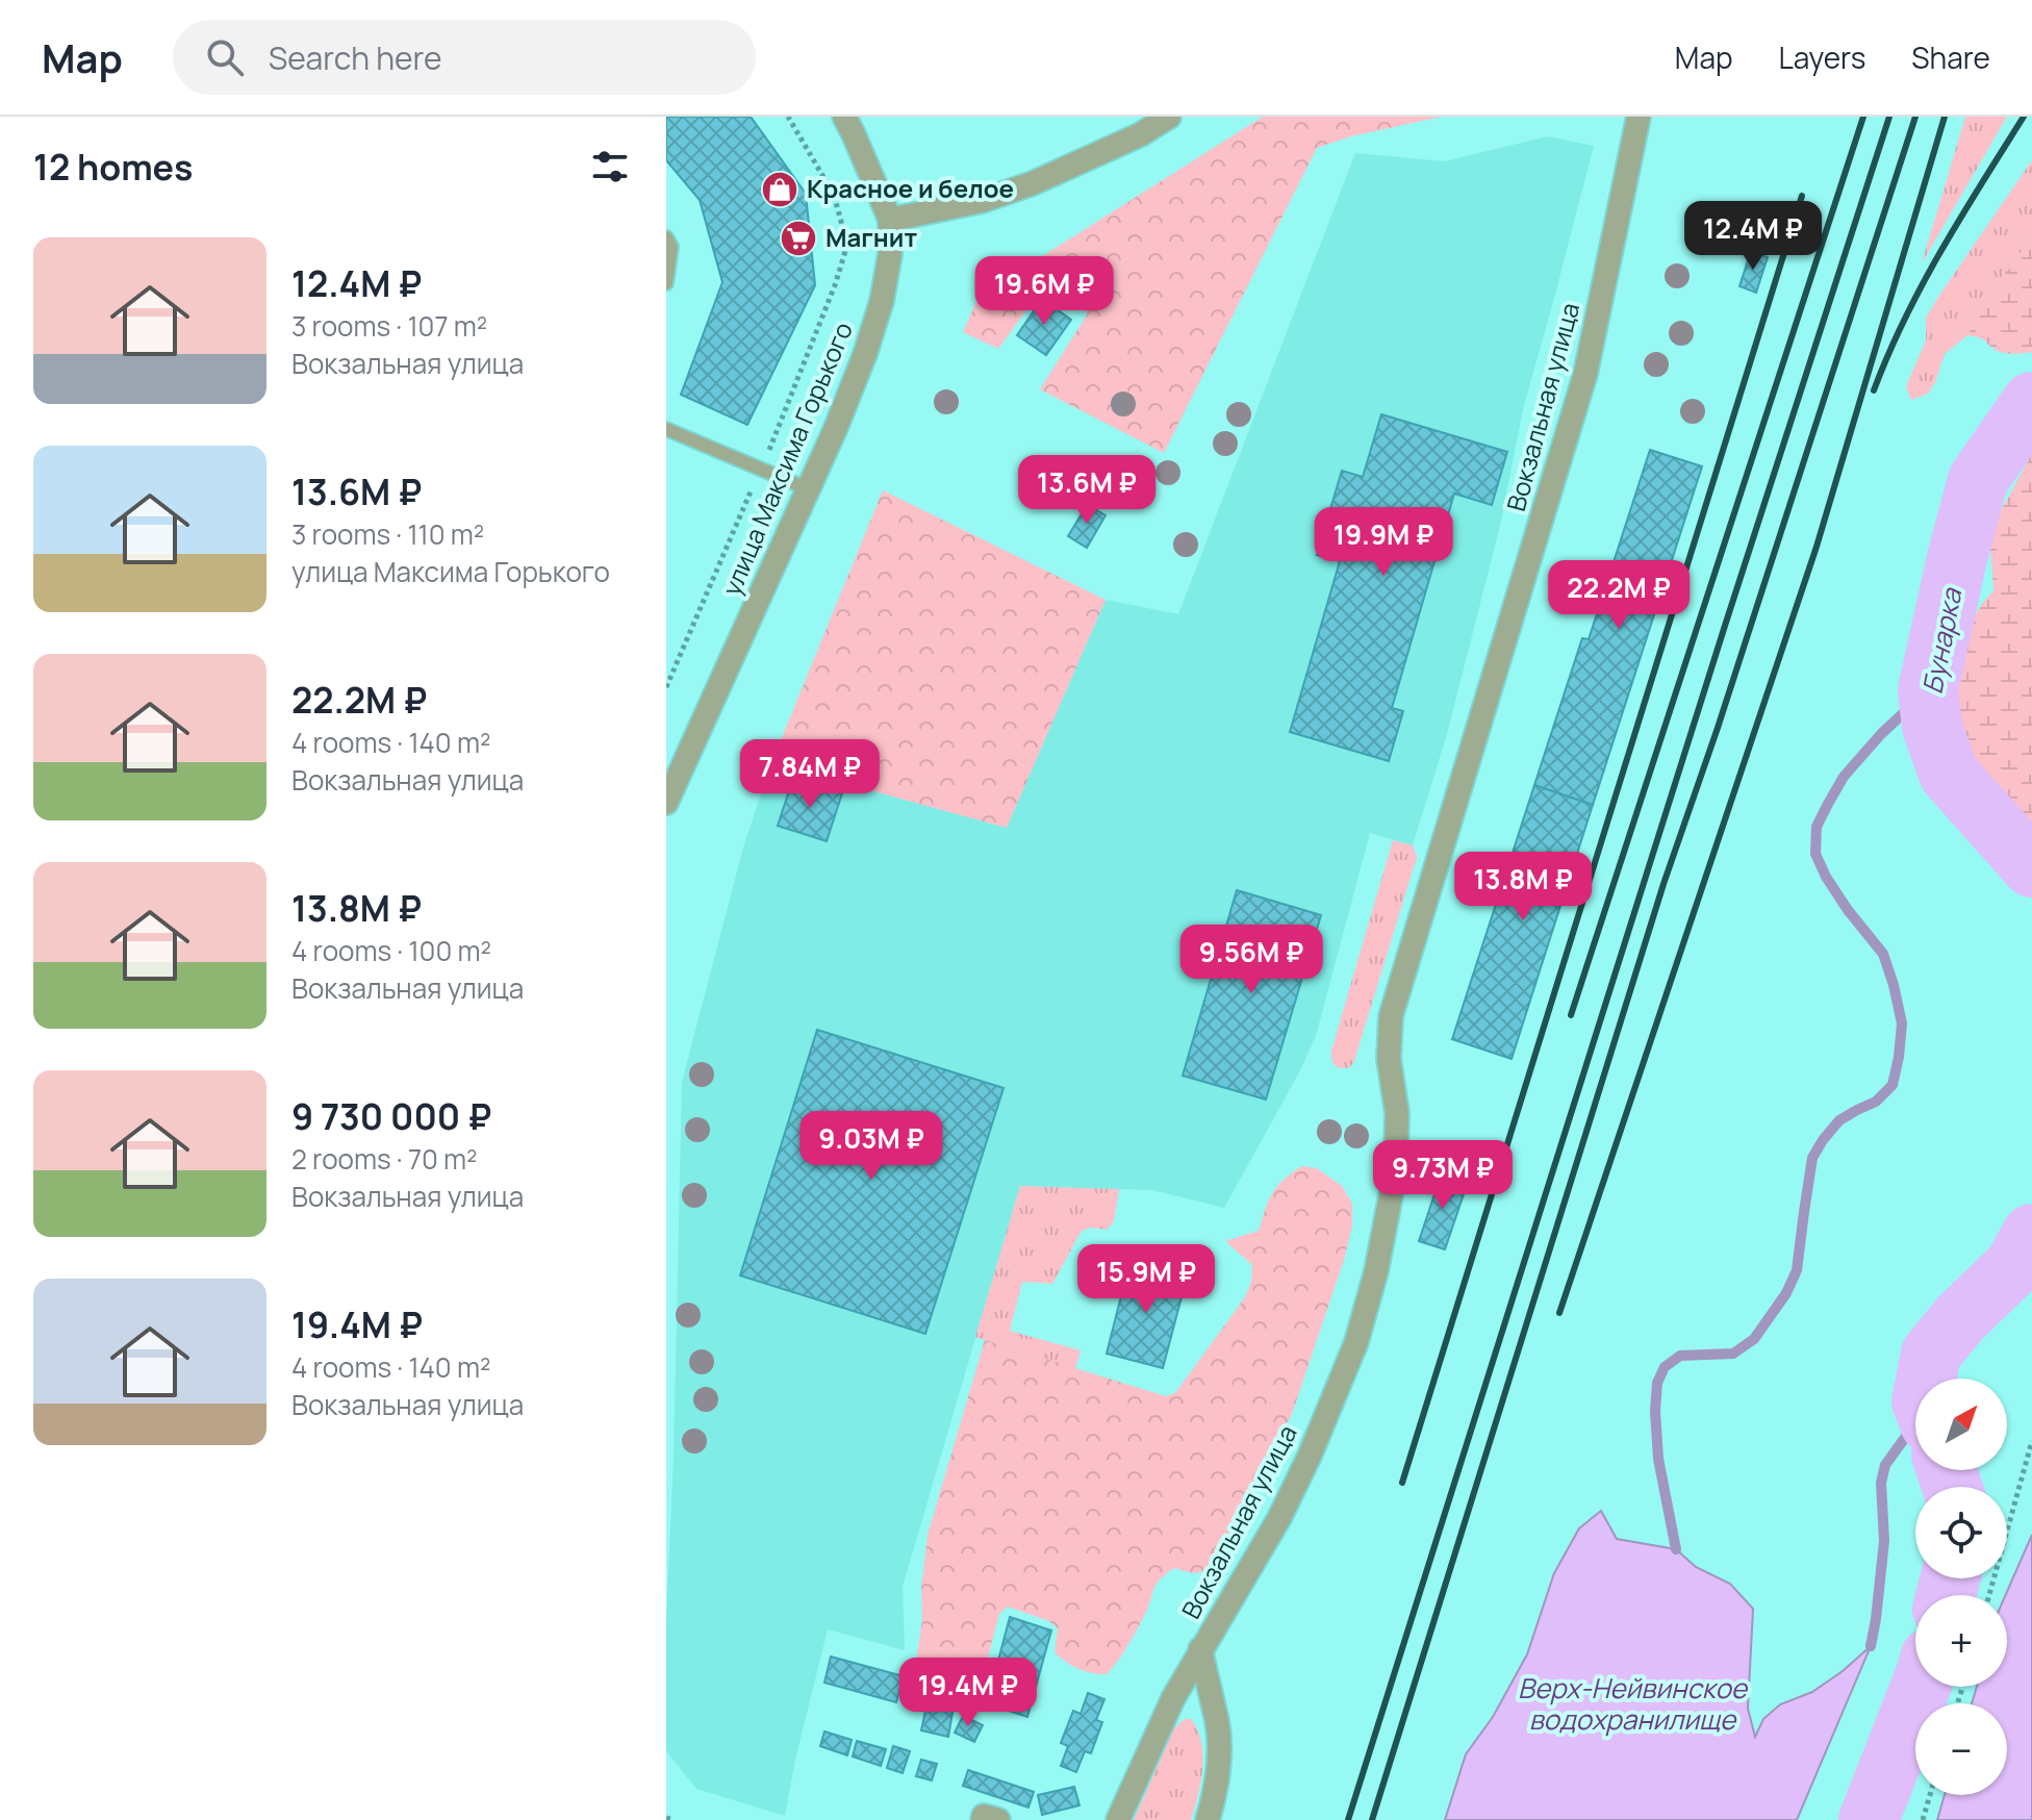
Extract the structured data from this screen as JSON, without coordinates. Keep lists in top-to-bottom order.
{
  "streets": {
    "street": ["Вокзальная улица", "улица Максима Горького"]
  },
  "water": ["Бунарка", "Верх-Нейвинское водохранилище"],
  "places": {
    "shop": ["Красное и белое"],
    "supermarket": ["Магнит"]
  },
  "north": "top right",
  "page": {
    "header": "Map",
    "search": "Search here",
    "nav": ["Map", "Layers", "Share"],
    "heading": "12 homes",
    "price": [
      "12.4M ₽",
      "19.6M ₽",
      "13.6M ₽",
      "19.9M ₽",
      "22.2M ₽",
      "7.84M ₽",
      "13.8M ₽",
      "9.56M ₽",
      "9.03M ₽",
      "9.73M ₽",
      "15.9M ₽",
      "19.4M ₽"
    ],
    "list": [
      {
        "name": "12.4M ₽",
        "note": "3 rooms · 107 m² · Вокзальная улица"
      },
      {
        "name": "13.6M ₽",
        "note": "3 rooms · 110 m² · улица Максима Горького"
      },
      {
        "name": "22.2M ₽",
        "note": "4 rooms · 140 m² · Вокзальная улица"
      },
      {
        "name": "13.8M ₽",
        "note": "4 rooms · 100 m² · Вокзальная улица"
      },
      {
        "name": "9 730 000 ₽",
        "note": "2 rooms · 70 m² · Вокзальная улица"
      },
      {
        "name": "19.4M ₽",
        "note": "4 rooms · 140 m² · Вокзальная улица"
      }
    ],
    "map_buttons": ["+", "−"]
  }
}
